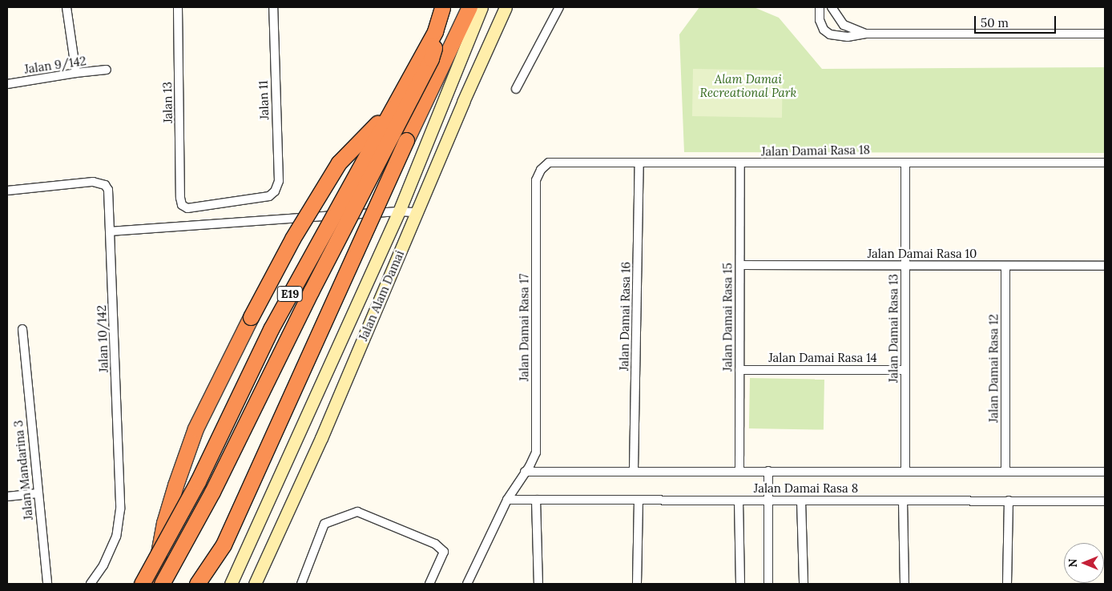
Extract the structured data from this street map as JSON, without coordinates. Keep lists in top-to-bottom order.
{
  "streets": {
    "highway": ["E19"],
    "main road": ["Jalan Alam Damai"],
    "street": [
      "Jalan 9/142",
      "Jalan 11",
      "Jalan 13",
      "Jalan Damai Rasa 18",
      "Jalan Damai Rasa 10",
      "Jalan Damai Rasa 16",
      "Jalan Damai Rasa 15",
      "Jalan Damai Rasa 17",
      "Jalan Damai Rasa 13",
      "Jalan 10/142",
      "Jalan Damai Rasa 14",
      "Jalan Damai Rasa 12",
      "Jalan Mandarina 3",
      "Jalan Damai Rasa 8"
    ]
  },
  "crossings": [
    ["Jalan 11", "Jalan 13"],
    ["Jalan Damai Rasa 18", "Jalan Damai Rasa 16"],
    ["Jalan Damai Rasa 18", "Jalan Damai Rasa 15"],
    ["Jalan Damai Rasa 18", "Jalan Damai Rasa 17"],
    ["Jalan Damai Rasa 18", "Jalan Damai Rasa 13"],
    ["Jalan Damai Rasa 10", "Jalan Damai Rasa 15"],
    ["Jalan Damai Rasa 10", "Jalan Damai Rasa 13"],
    ["Jalan Damai Rasa 10", "Jalan Damai Rasa 12"],
    ["Jalan Damai Rasa 16", "Jalan Damai Rasa 8"],
    ["Jalan Damai Rasa 15", "Jalan Damai Rasa 14"],
    ["Jalan Damai Rasa 15", "Jalan Damai Rasa 8"],
    ["Jalan Damai Rasa 17", "Jalan Damai Rasa 8"],
    ["Jalan Damai Rasa 13", "Jalan Damai Rasa 14"],
    ["Jalan Damai Rasa 13", "Jalan Damai Rasa 8"],
    ["Jalan Damai Rasa 12", "Jalan Damai Rasa 8"]
  ],
  "parks": ["Alam Damai Recreational Park"],
  "scale_bar": "50 m",
  "north": "left"
}
